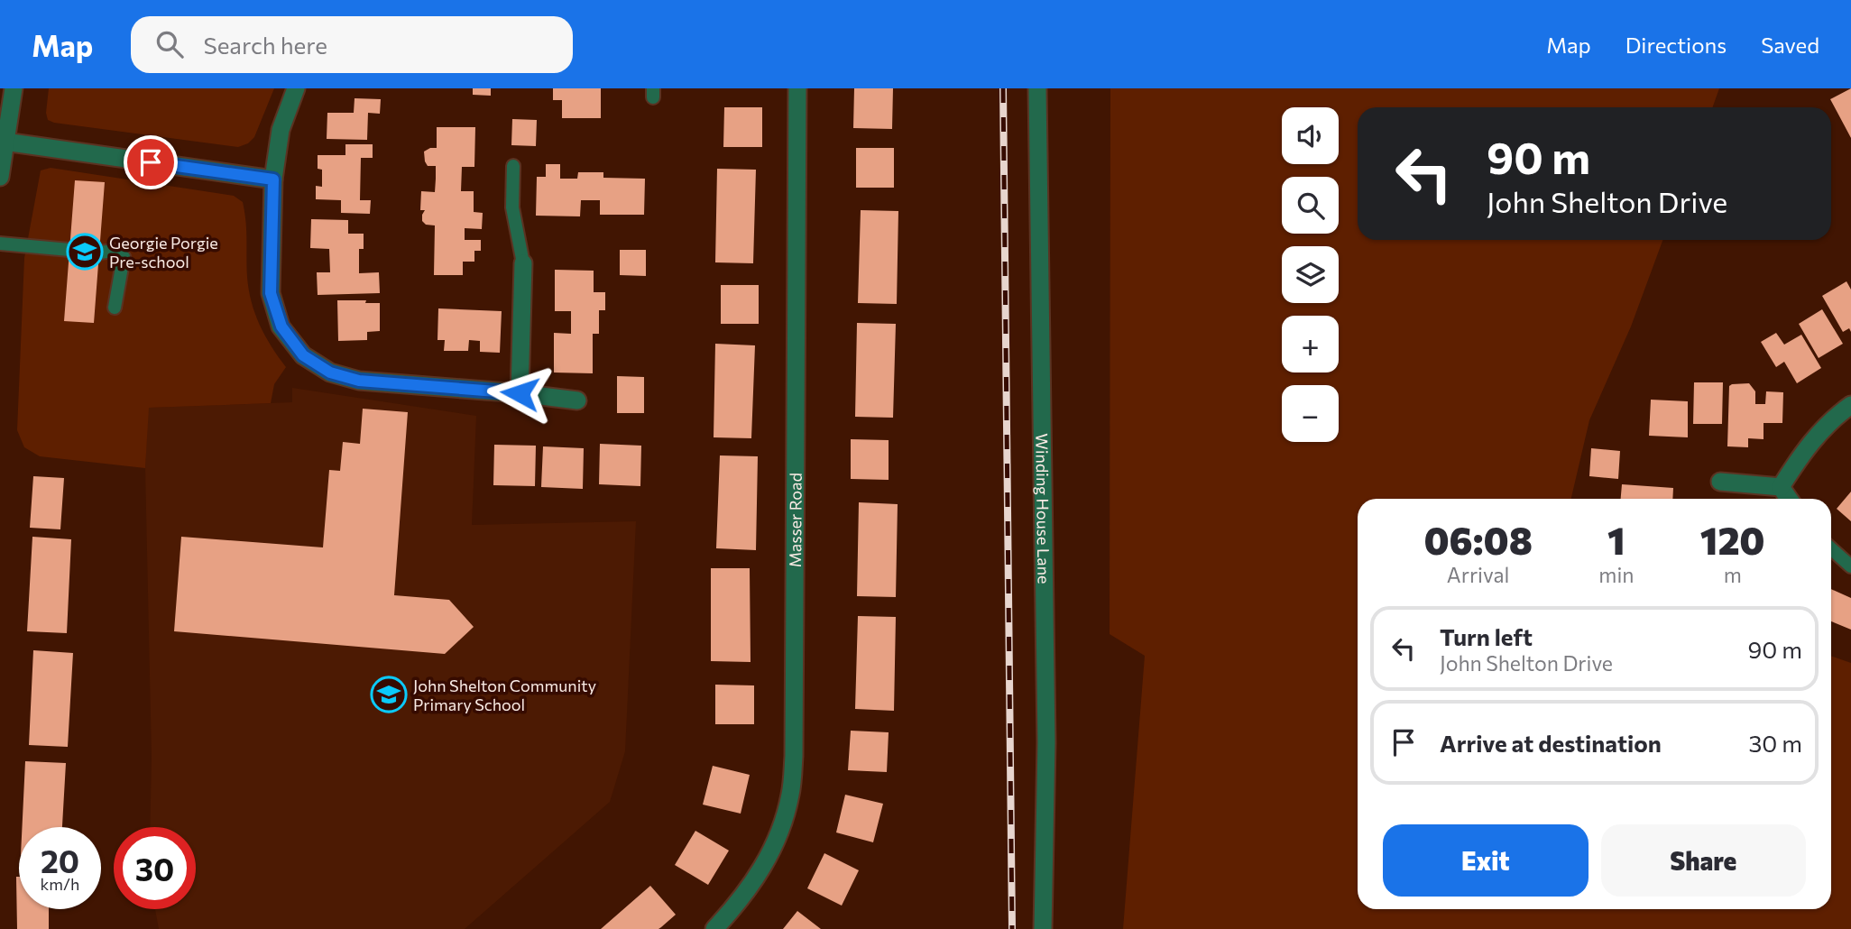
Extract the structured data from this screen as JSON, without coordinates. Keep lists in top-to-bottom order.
{
  "streets": {
    "street": ["Winding House Lane", "Masser Road"]
  },
  "places": {
    "school or university": ["Georgie Porgie Pre-school", "John Shelton Community Primary School"]
  },
  "page": {
    "header": "Map",
    "search": "Search here",
    "nav": ["Map", "Directions", "Saved"],
    "map_buttons": ["+", "−"],
    "turn": ["90 m", "John Shelton Drive"],
    "eta": [
      "06:08",
      "Arrival",
      "1",
      "min",
      "120",
      "m"
    ],
    "list": [
      {
        "name": "Turn left",
        "note": "John Shelton Drive",
        "value": "90 m"
      },
      {
        "name": "Arrive at destination",
        "value": "30 m"
      }
    ],
    "buttons": ["Exit", "Share"],
    "speed": "20 km/h",
    "limit": "30"
  }
}
